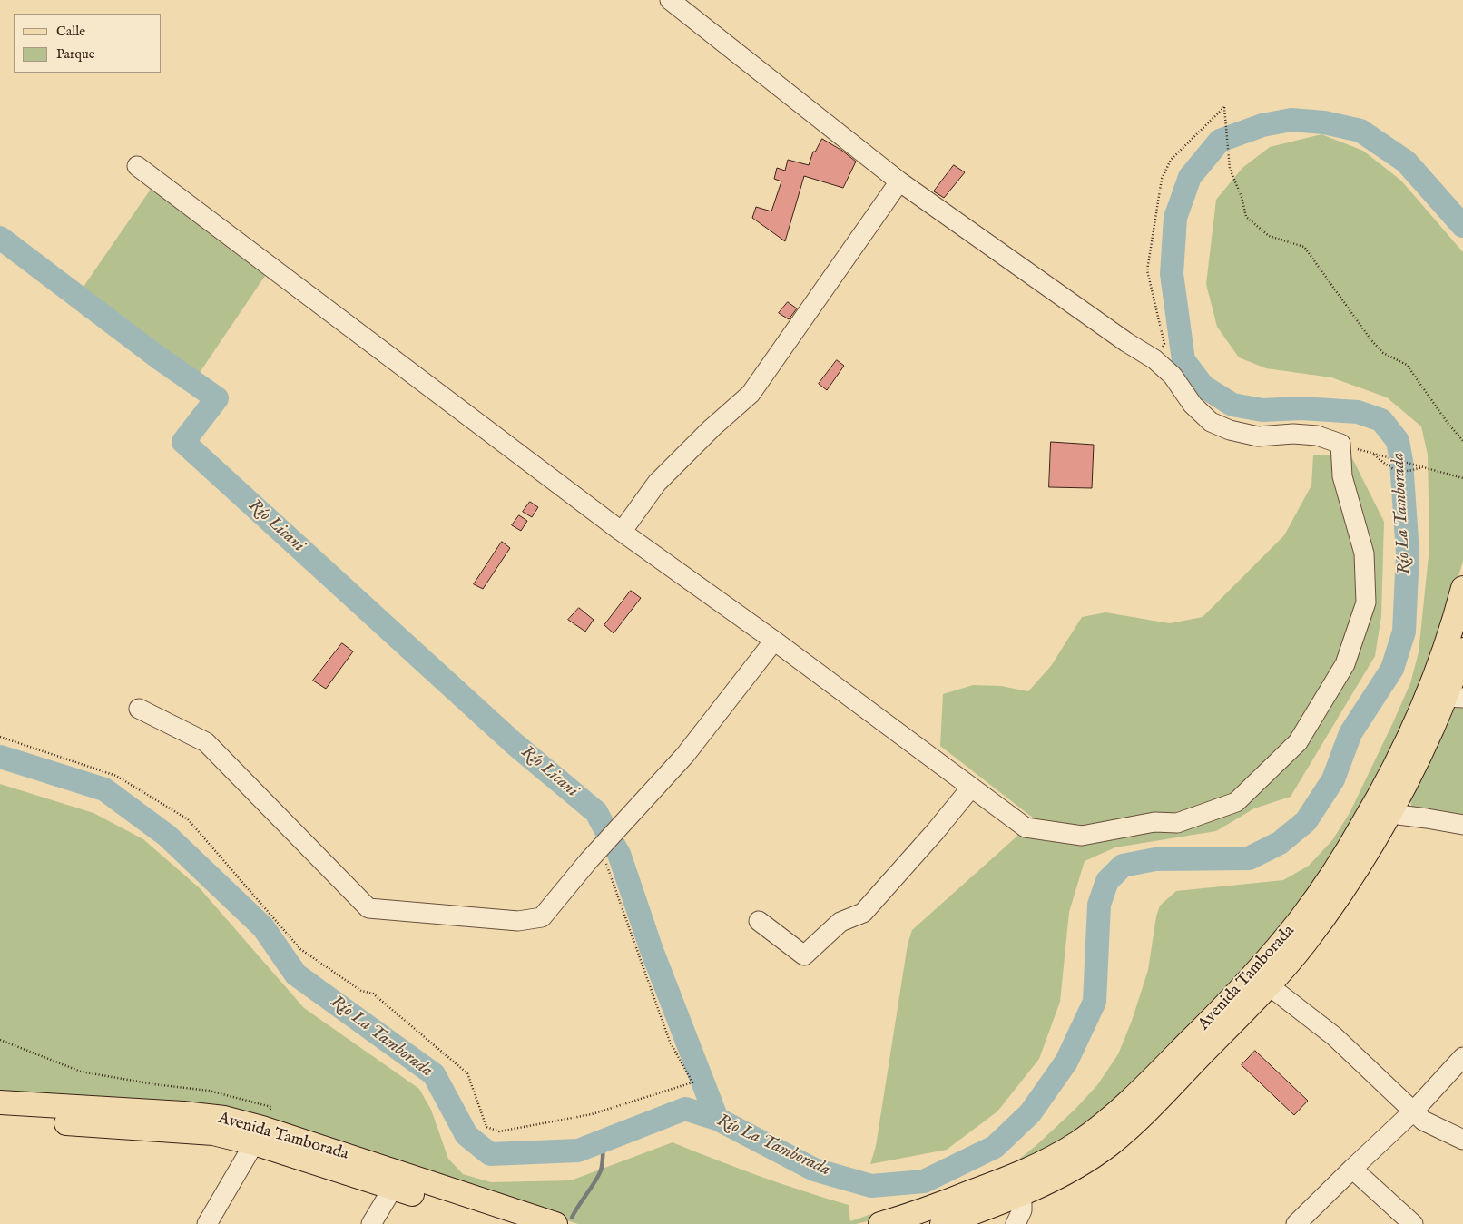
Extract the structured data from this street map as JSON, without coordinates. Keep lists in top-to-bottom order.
{
  "streets": {
    "main road": ["Avenida Tamborada"]
  },
  "water": ["Río La Tamborada", "Río Licani"],
  "legend": ["Calle", "Parque"]
}
